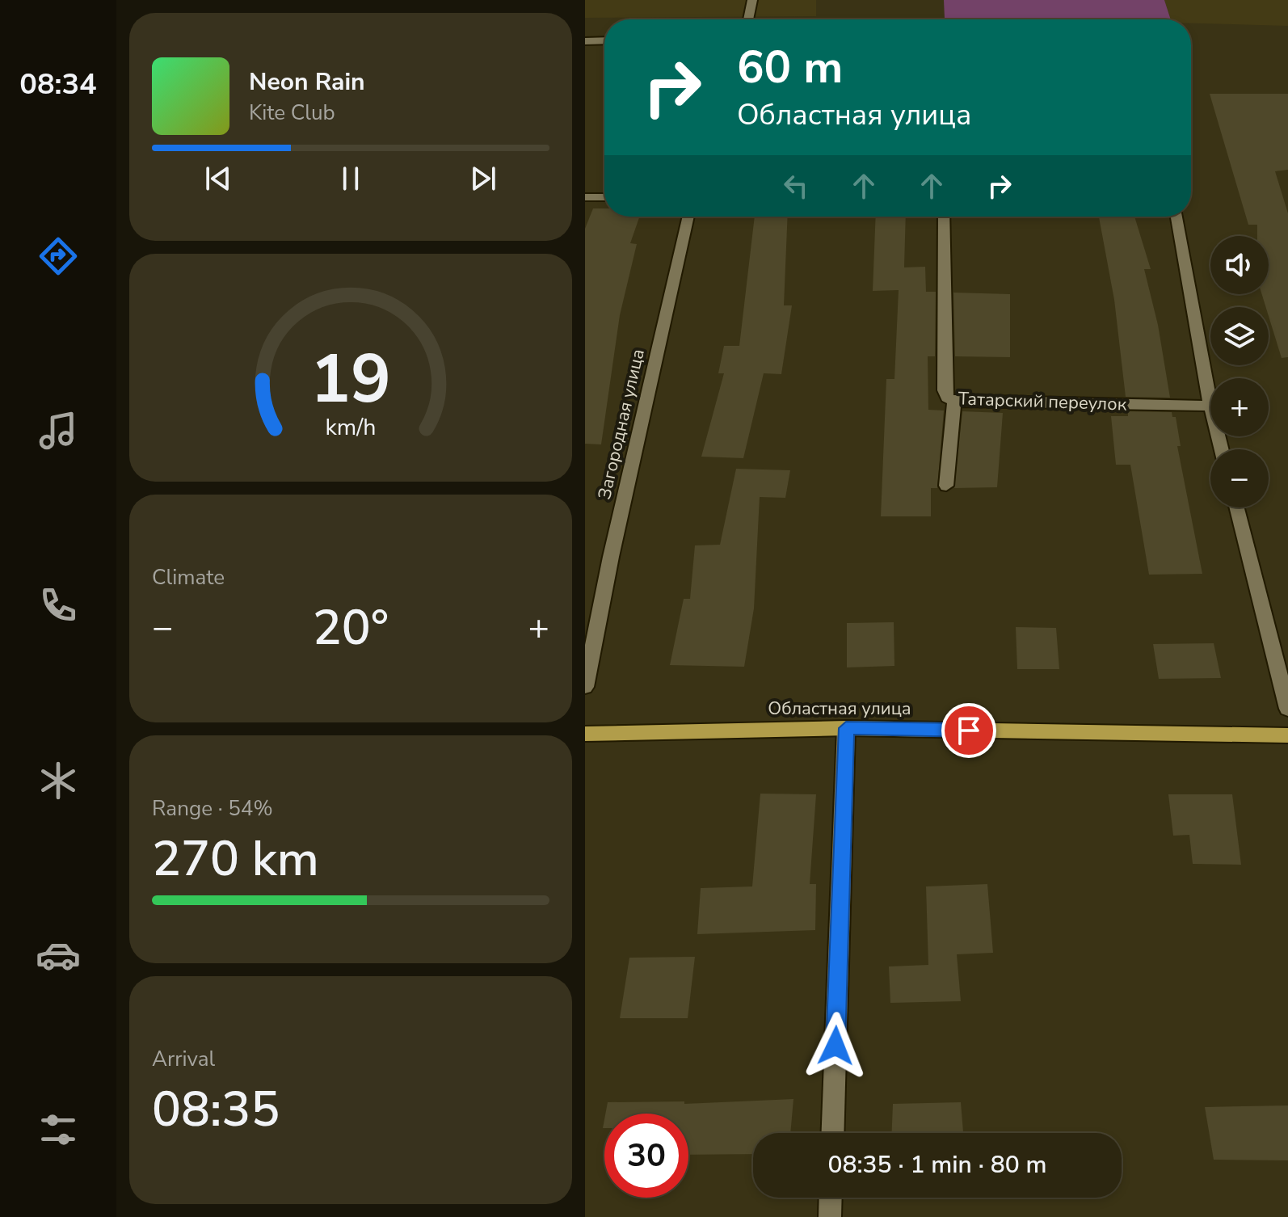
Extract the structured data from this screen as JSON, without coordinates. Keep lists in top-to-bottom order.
{
  "streets": {
    "main road": ["Областная улица"],
    "street": ["Татарский переулок", "Загородная улица"]
  },
  "page": {
    "tabs": "08:34",
    "turn": ["60 m", "Областная улица"],
    "song": ["Neon Rain", "Kite Club"],
    "map_buttons": ["+", "−"],
    "tile": [
      "Climate",
      ["Range · 54%", "270 km"],
      ["Arrival", "08:35"]
    ],
    "heat": ["−", "20°", "+"],
    "limit": "30",
    "trip": "08:35 · 1 min · 80 m",
    "gauge": ["19", "km/h"]
  }
}
